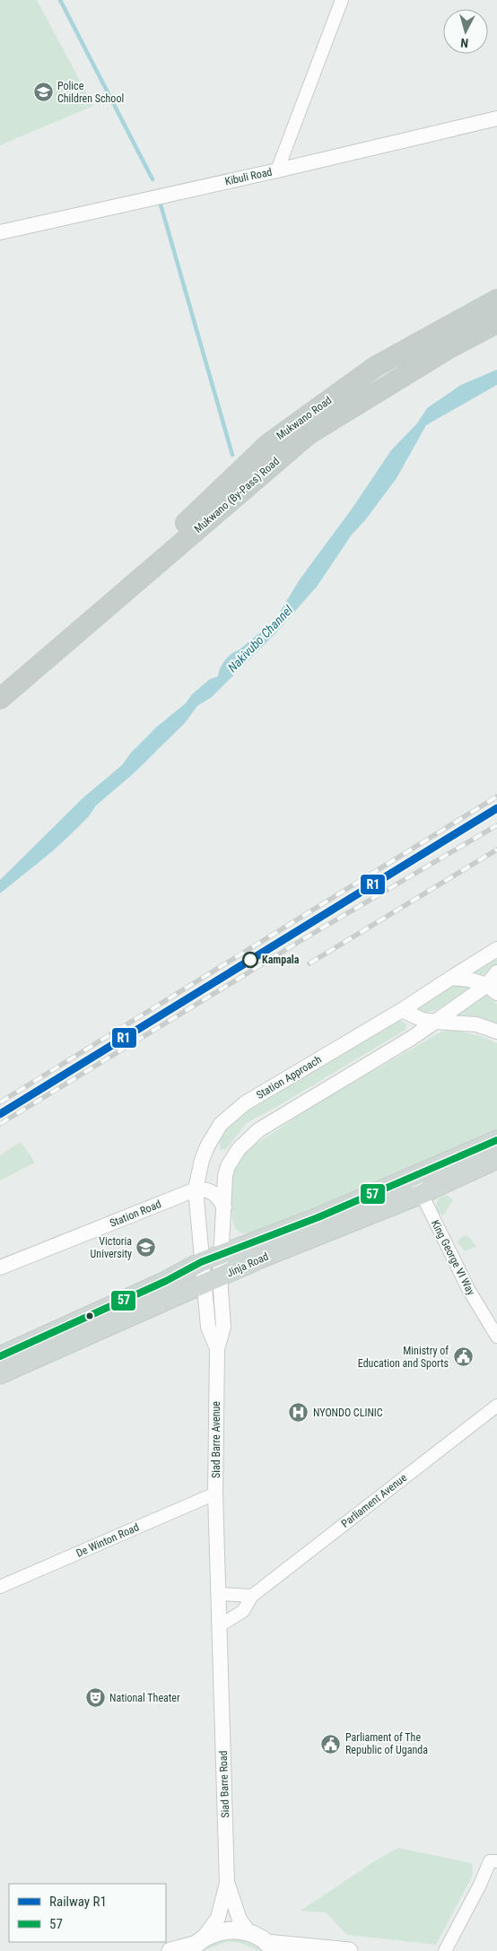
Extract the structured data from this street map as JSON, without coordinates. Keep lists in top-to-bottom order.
{
  "streets": {
    "highway": ["Mukwano Road", "Mukwano (By-Pass) Road"],
    "main road": ["Jinja Road"],
    "street": [
      "Kibuli Road",
      "Station Approach",
      "Station Road",
      "King George VI Way",
      "Siad Barre Avenue",
      "Parliament Avenue",
      "De Winton Road",
      "Siad Barre Road"
    ]
  },
  "crossings": [
    ["Mukwano Road", "Mukwano (By-Pass) Road"],
    ["Station Approach", "Station Road"],
    ["Station Approach", "Jinja Road"],
    ["Station Approach", "Siad Barre Avenue"],
    ["King George VI Way", "Jinja Road"],
    ["Jinja Road", "Siad Barre Avenue"],
    ["Siad Barre Avenue", "Parliament Avenue"],
    ["Siad Barre Avenue", "De Winton Road"],
    ["Siad Barre Avenue", "Siad Barre Road"],
    ["Parliament Avenue", "Siad Barre Road"]
  ],
  "water": ["Nakivubo Channel"],
  "places": {
    "school or university": ["Police Children School", "Victoria University"],
    "other": ["Kampala"],
    "public building": ["Ministry of Education and Sports", "Parliament of The Republic of Uganda"],
    "hospital": ["NYONDO CLINIC"],
    "theatre": ["National Theater"]
  },
  "lines": ["rail line R1", "transit line 57"],
  "legend": ["Railway R1", "57"],
  "north": "bottom"
}
